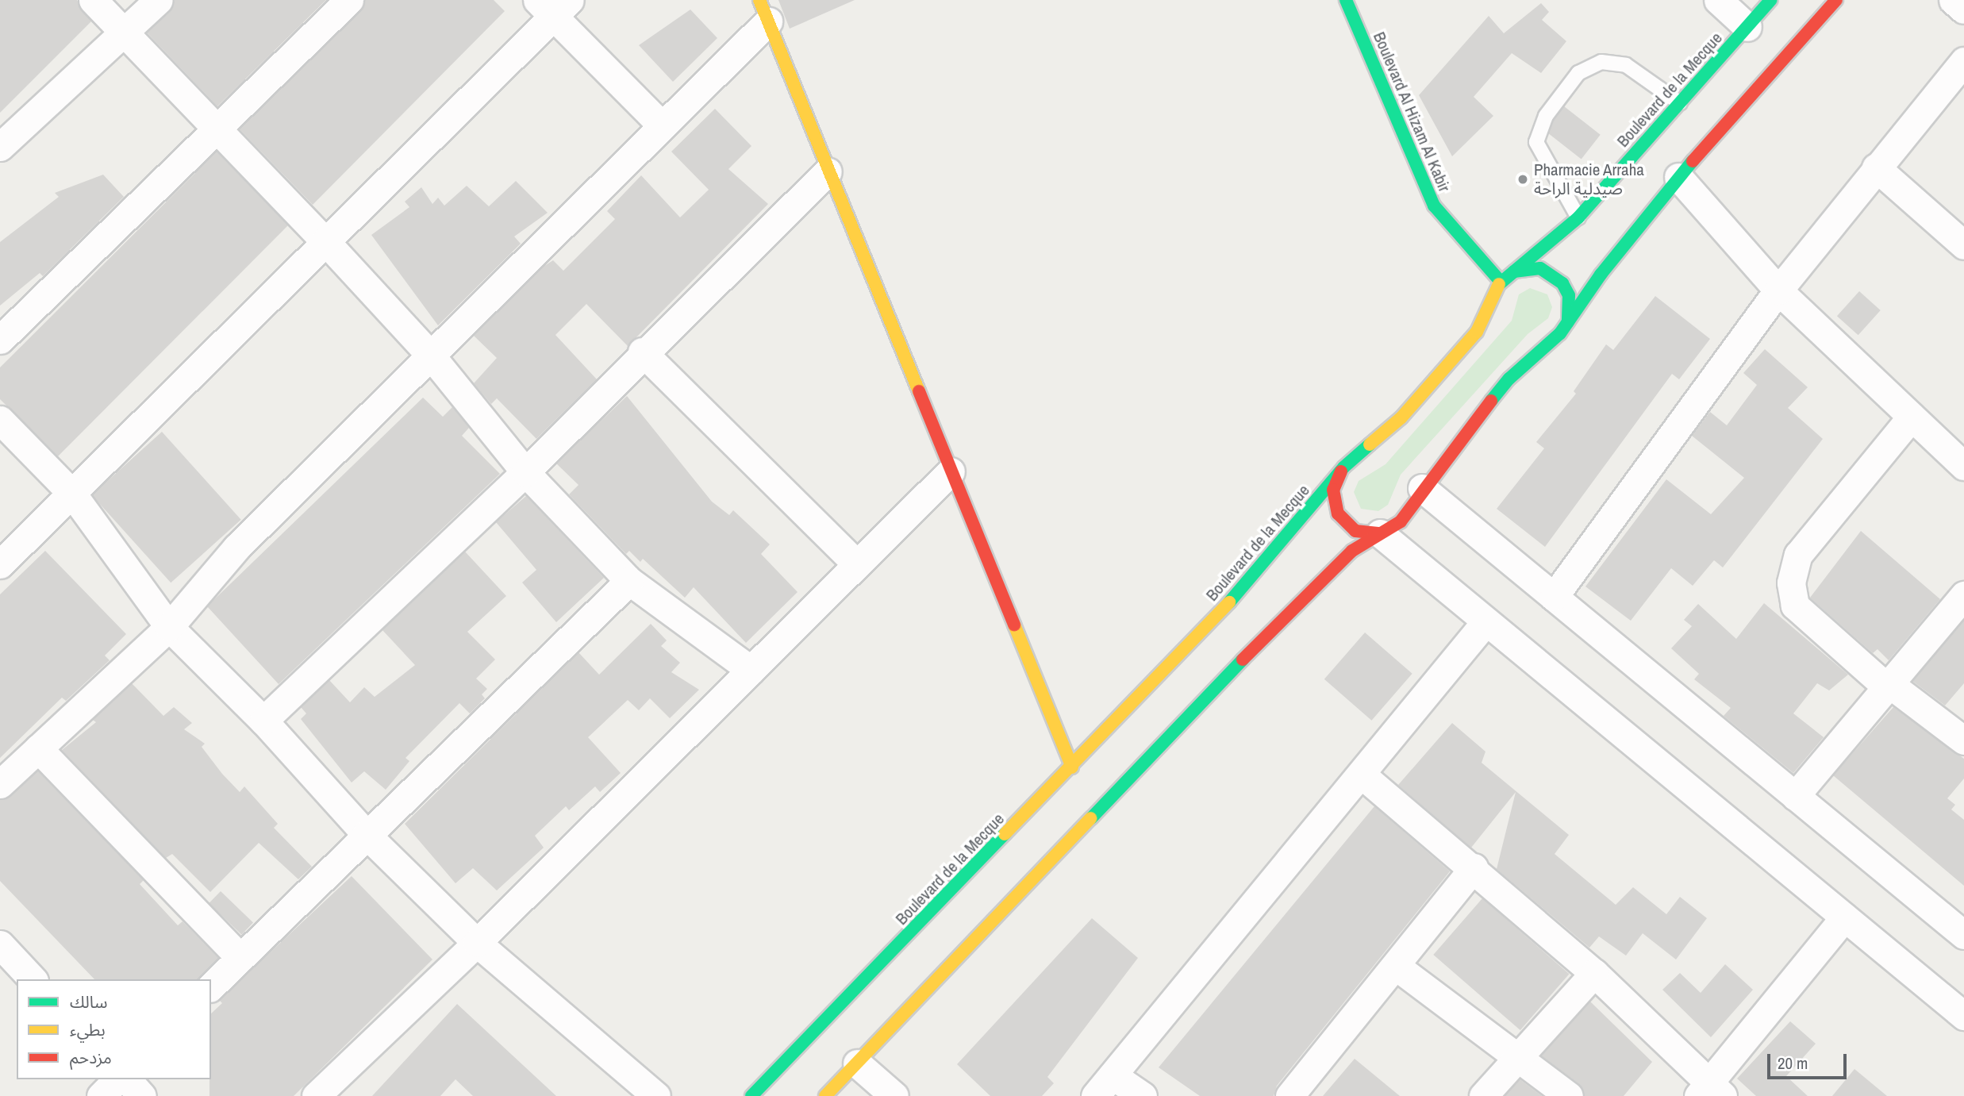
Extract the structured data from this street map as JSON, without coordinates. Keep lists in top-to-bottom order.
{
  "streets": {
    "main road": ["Boulevard de la Mecque", "Boulevard Al Hizam Al Kabir"]
  },
  "crossings": [
    ["Boulevard de la Mecque", "Boulevard Al Hizam Al Kabir"]
  ],
  "places": ["Pharmacie Arraha صيدلية الراحة"],
  "legend": ["سالك", "بطيء", "مزدحم"],
  "scale_bar": "20 m"
}
